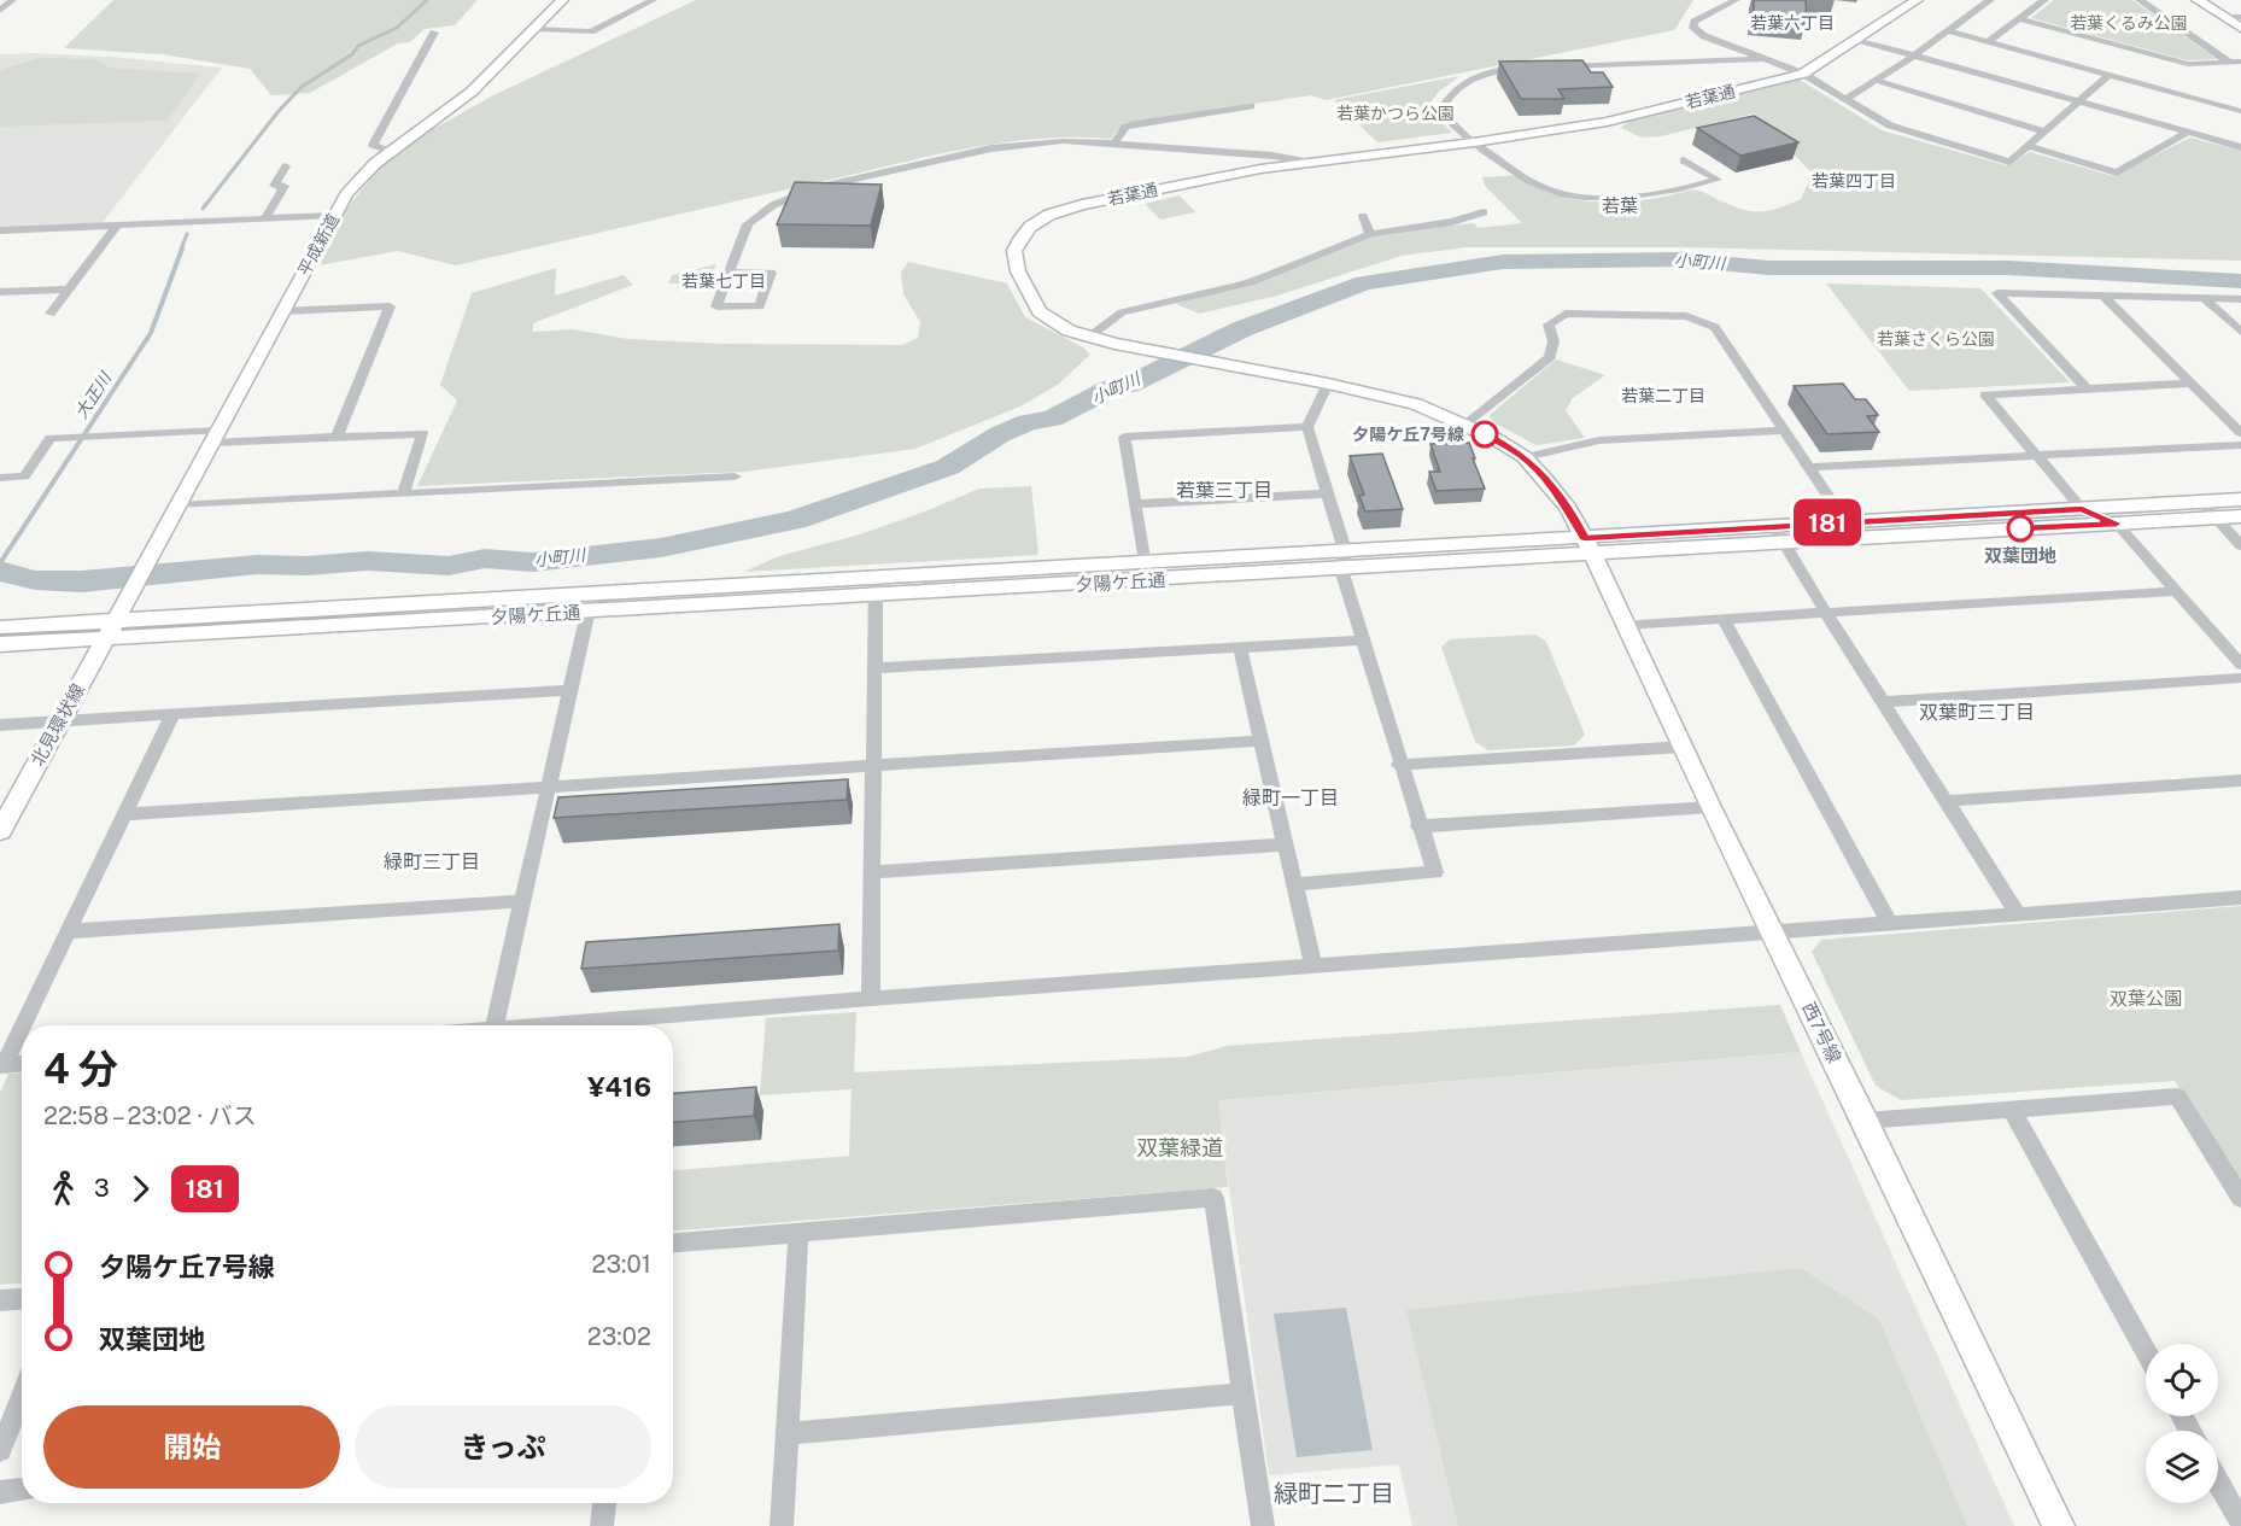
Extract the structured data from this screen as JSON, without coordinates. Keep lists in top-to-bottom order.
{
  "streets": {
    "street": [
      "若葉通",
      "平成新道",
      "夕陽ケ丘通",
      "北見環状線",
      "西7号線"
    ]
  },
  "crossings": [
    ["若葉通", "夕陽ケ丘通"],
    ["若葉通", "西7号線"],
    ["平成新道", "夕陽ケ丘通"],
    ["平成新道", "北見環状線"],
    ["夕陽ケ丘通", "北見環状線"],
    ["夕陽ケ丘通", "西7号線"]
  ],
  "districts": [
    "若葉六丁目",
    "若葉四丁目",
    "若葉",
    "若葉七丁目",
    "若葉二丁目",
    "若葉三丁目",
    "双葉町三丁目",
    "緑町一丁目",
    "緑町三丁目",
    "緑町二丁目"
  ],
  "water": ["小町川", "大正川"],
  "parks": [
    "若葉くるみ公園",
    "若葉かつら公園",
    "若葉さくら公園",
    "双葉公園",
    "双葉緑道"
  ],
  "places": ["夕陽ケ丘7号線", "双葉団地"],
  "lines": ["bus line 181"],
  "page": {
    "on_map": "181",
    "heading": ["4 分", "22:58 – 23:02 · バス", "¥416"],
    "legs": ["3", "181"],
    "list": [
      {
        "name": "夕陽ケ丘7号線",
        "value": "23:01"
      },
      {
        "name": "双葉団地",
        "value": "23:02"
      }
    ],
    "buttons": ["開始", "きっぷ"]
  }
}
